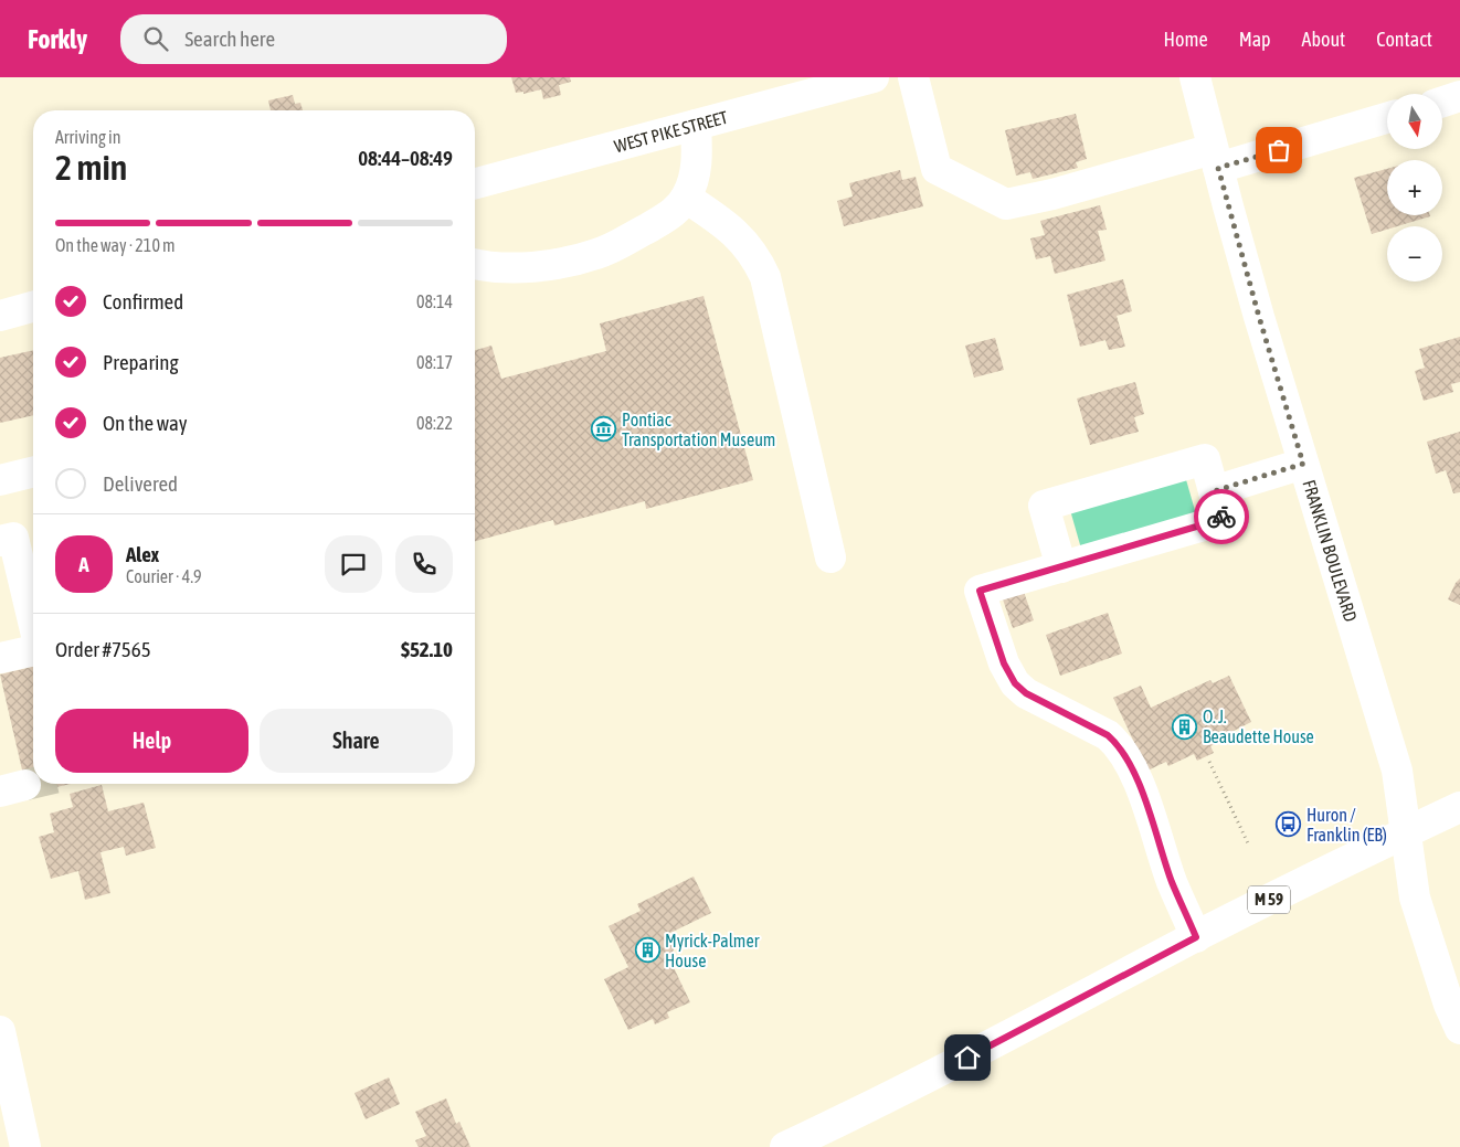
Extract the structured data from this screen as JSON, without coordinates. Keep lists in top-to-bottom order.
{
  "streets": {
    "main road": ["WEST PIKE STREET", "FRANKLIN BOULEVARD", "M 59"]
  },
  "crossings": [
    ["FRANKLIN BOULEVARD", "M 59"]
  ],
  "places": {
    "museum": ["Pontiac Transportation Museum"],
    "building": ["O. J. Beaudette House", "Myrick-Palmer House"],
    "bus stop": ["Huron / Franklin (EB)"]
  },
  "north": "bottom",
  "page": {
    "header": "Forkly",
    "search": "Search here",
    "nav": [
      "Home",
      "Map",
      "About",
      "Contact"
    ],
    "map_buttons": ["+", "−"],
    "heading": ["2 min", "Arriving in", "08:44–08:49"],
    "panel": [
      "Alex",
      "Courier · 4.9",
      "Order #7565",
      "$52.10"
    ],
    "bar": "On the way · 210 m",
    "list": [
      ["Confirmed", "08:14"],
      ["Preparing", "08:17"],
      ["On the way", "08:22"],
      "Delivered"
    ],
    "round": "A",
    "buttons": ["Help", "Share"]
  }
}
